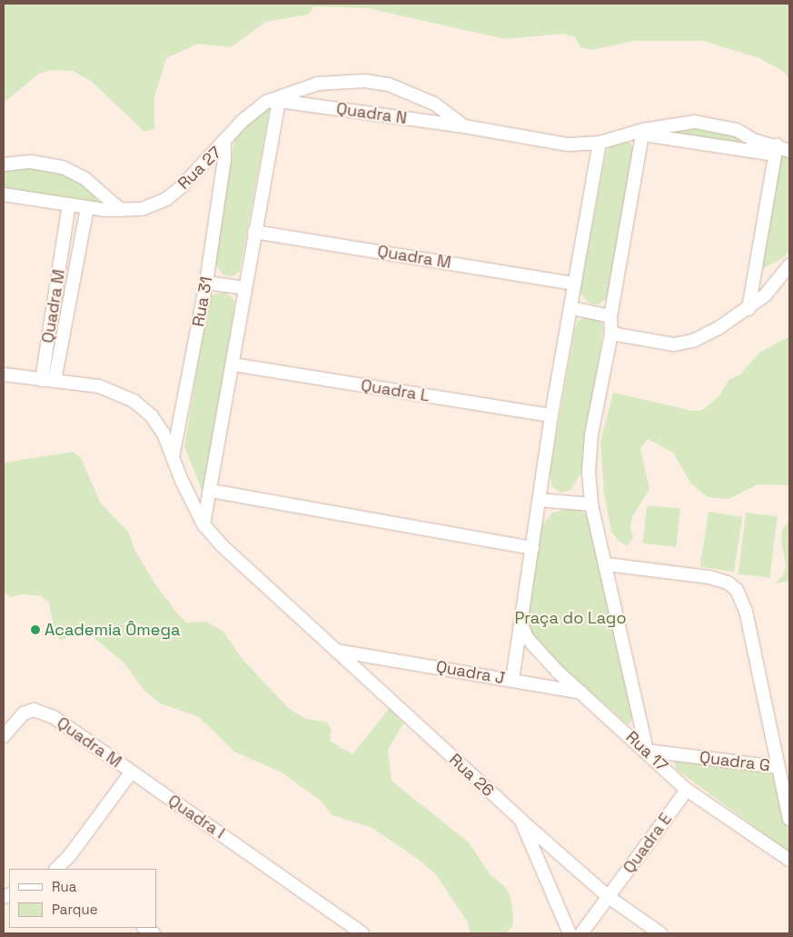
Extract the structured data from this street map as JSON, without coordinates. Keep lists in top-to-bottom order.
{
  "streets": {
    "street": [
      "Quadra N",
      "Rua 27",
      "Quadra M",
      "Rua 31",
      "Quadra L",
      "Quadra J",
      "Rua 17",
      "Quadra G",
      "Rua 26",
      "Quadra I",
      "Quadra E"
    ]
  },
  "crossings": [
    ["Quadra N", "Rua 27"],
    ["Rua 27", "Rua 31"],
    ["Quadra M", "Quadra I"],
    ["Quadra J", "Rua 17"],
    ["Quadra J", "Rua 26"],
    ["Rua 17", "Quadra G"],
    ["Rua 17", "Quadra E"],
    ["Rua 26", "Quadra E"]
  ],
  "parks": ["Praça do Lago"],
  "places": ["Academia Ômega"],
  "legend": ["Rua", "Parque"]
}
